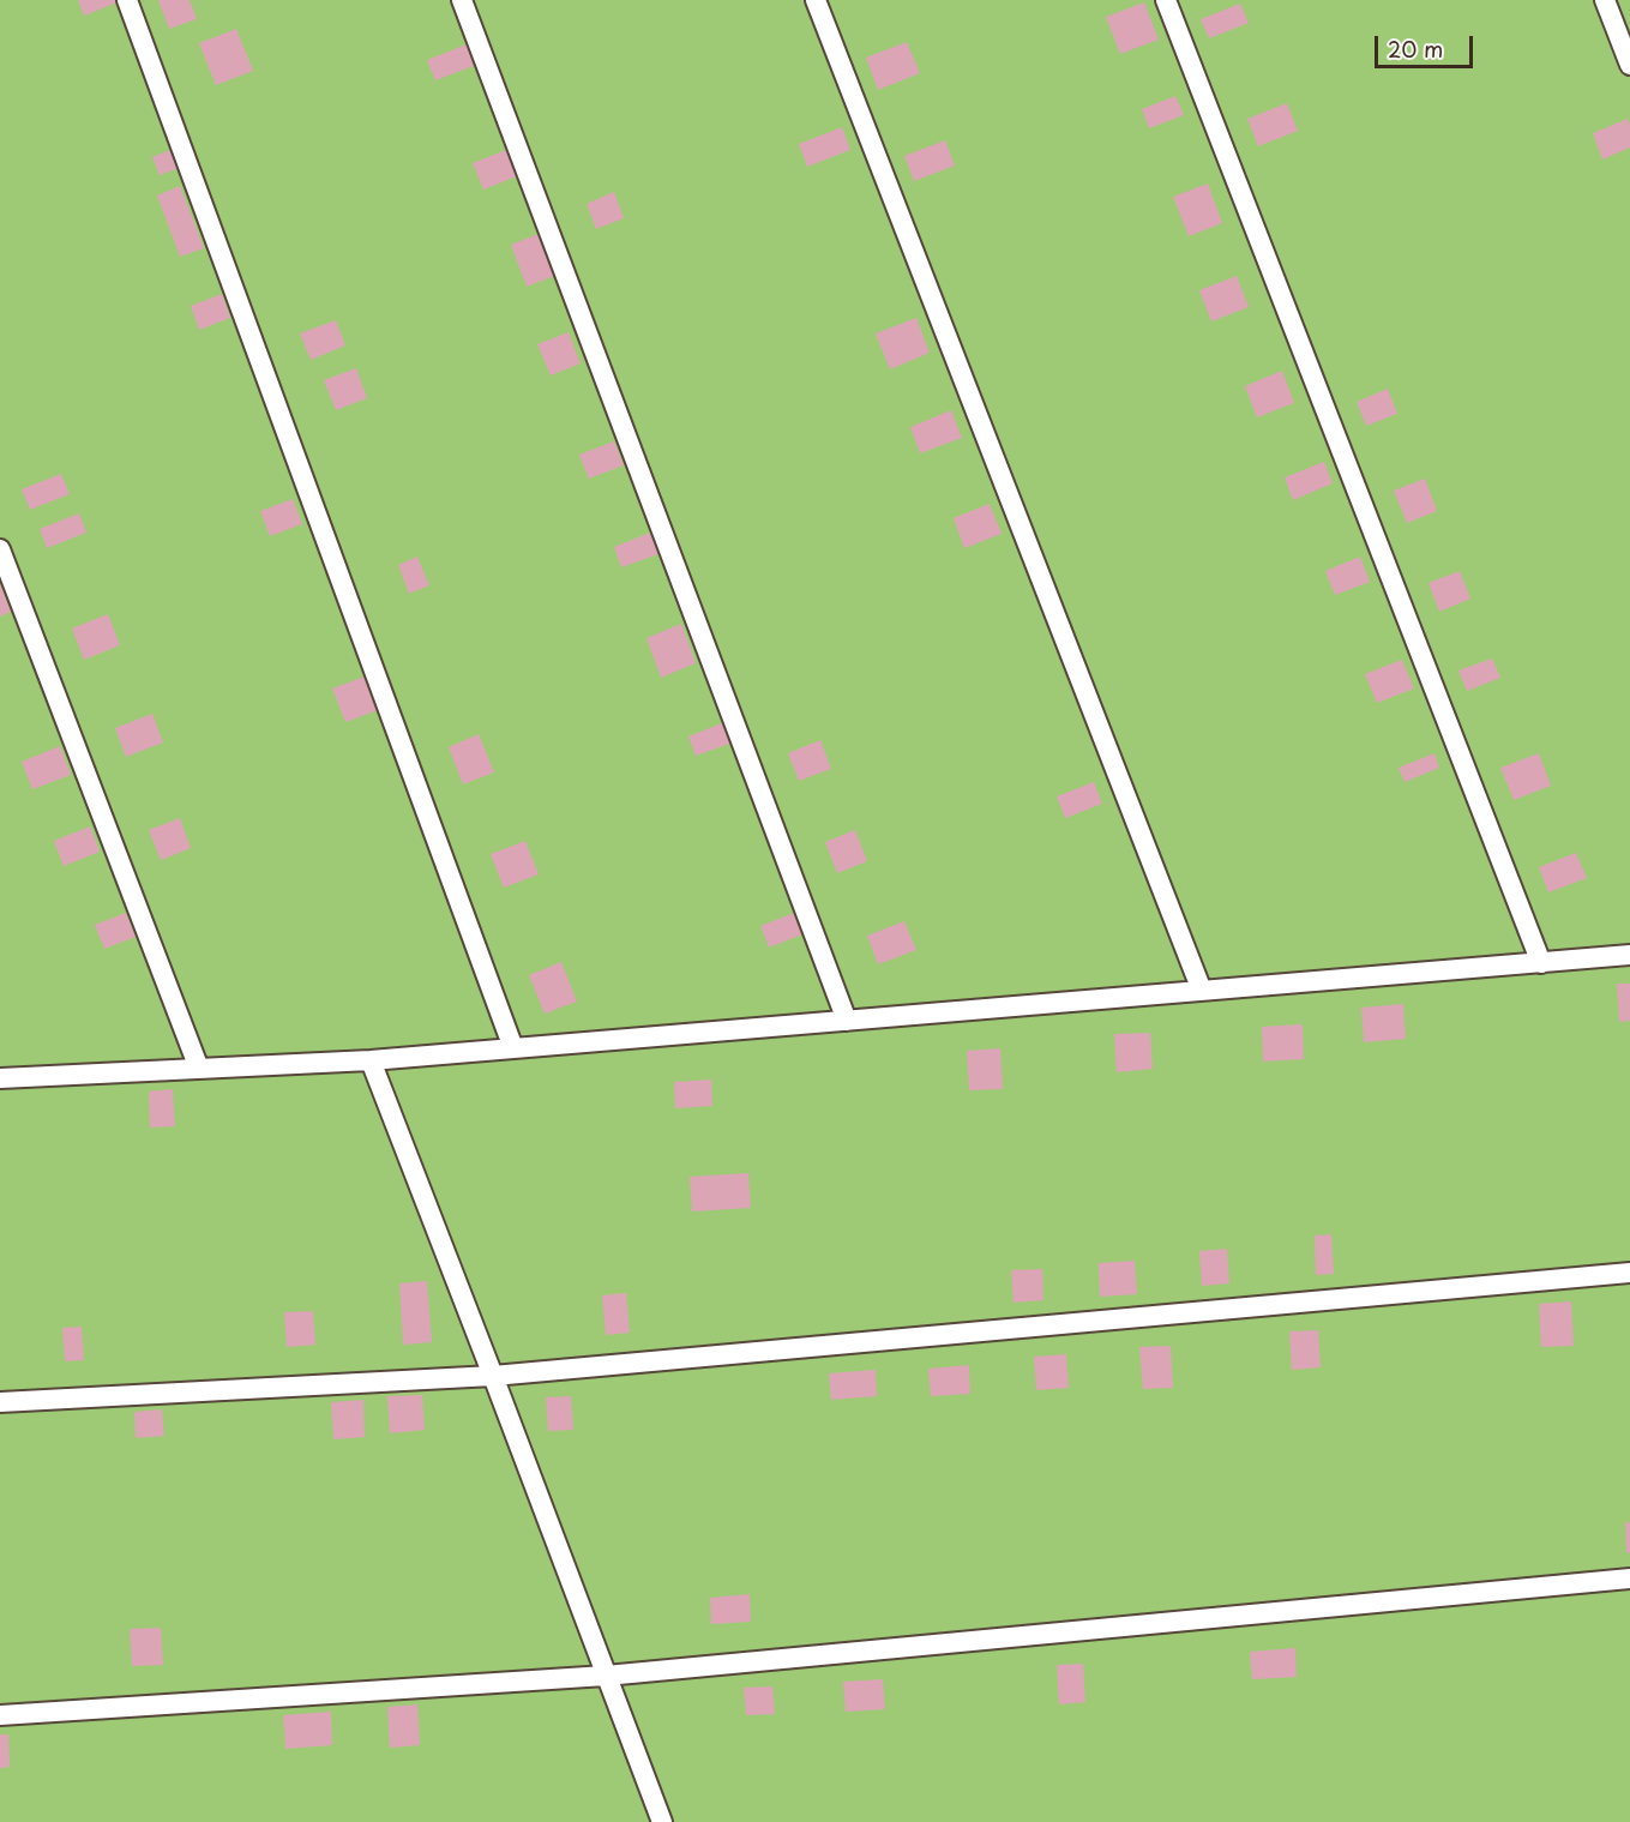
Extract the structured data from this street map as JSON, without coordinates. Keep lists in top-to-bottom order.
{
  "scale_bar": "20 m"
}
